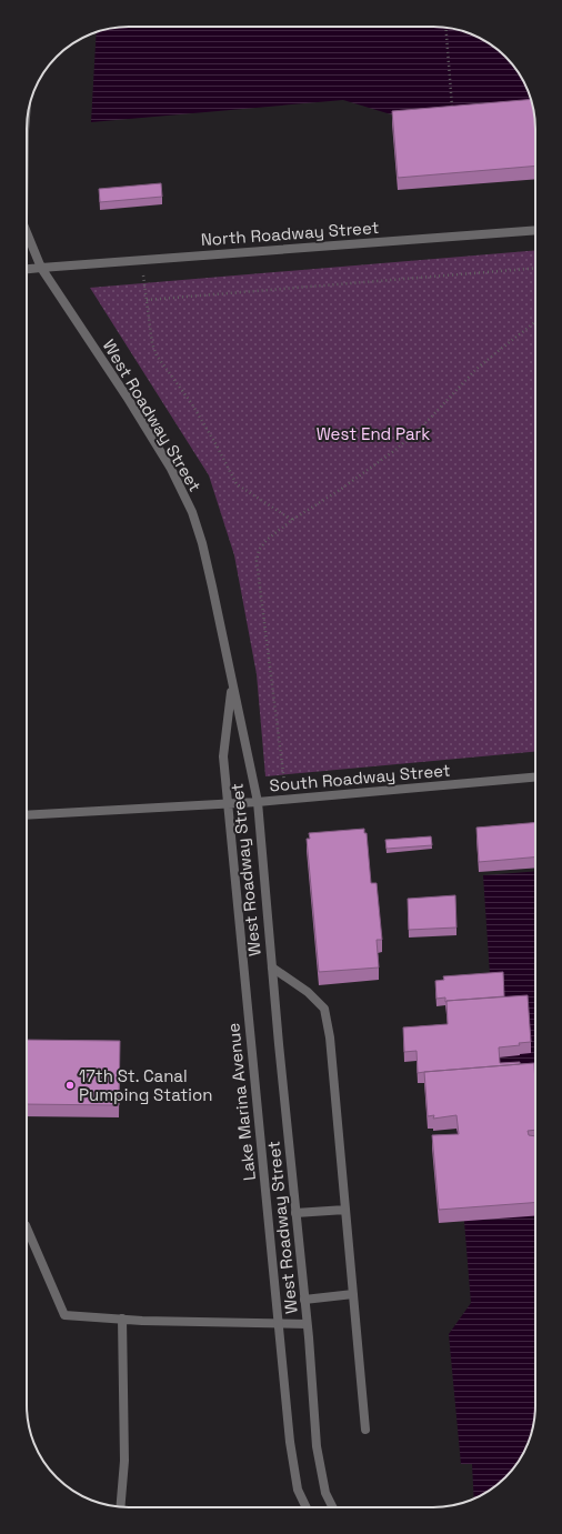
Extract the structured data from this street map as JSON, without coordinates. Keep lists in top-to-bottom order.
{
  "streets": {
    "street": [
      "North Roadway Street",
      "West Roadway Street",
      "South Roadway Street",
      "Lake Marina Avenue"
    ]
  },
  "crossings": [
    ["North Roadway Street", "West Roadway Street"],
    ["West Roadway Street", "South Roadway Street"],
    ["West Roadway Street", "Lake Marina Avenue"],
    ["South Roadway Street", "Lake Marina Avenue"]
  ],
  "parks": ["West End Park"],
  "places": ["17th St. Canal Pumping Station"]
}
